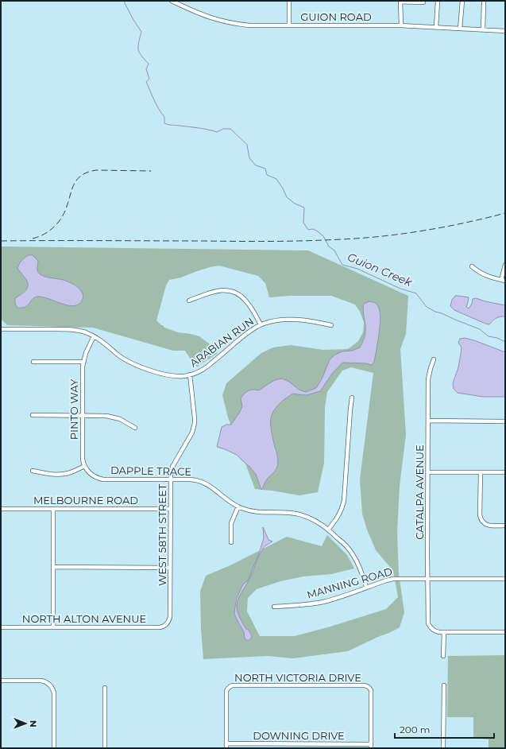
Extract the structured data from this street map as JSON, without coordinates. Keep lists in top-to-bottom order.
{
  "streets": {
    "street": [
      "GUION ROAD",
      "ARABIAN RUN",
      "PINTO WAY",
      "DAPPLE TRACE",
      "CATALPA AVENUE",
      "MELBOURNE ROAD",
      "WEST 58TH STREET",
      "MANNING ROAD",
      "NORTH ALTON AVENUE",
      "NORTH VICTORIA DRIVE",
      "DOWNING DRIVE"
    ]
  },
  "crossings": [
    ["ARABIAN RUN", "PINTO WAY"],
    ["ARABIAN RUN", "WEST 58TH STREET"],
    ["PINTO WAY", "DAPPLE TRACE"],
    ["DAPPLE TRACE", "WEST 58TH STREET"],
    ["DAPPLE TRACE", "MANNING ROAD"],
    ["CATALPA AVENUE", "MANNING ROAD"],
    ["MELBOURNE ROAD", "WEST 58TH STREET"],
    ["WEST 58TH STREET", "NORTH ALTON AVENUE"],
    ["NORTH VICTORIA DRIVE", "DOWNING DRIVE"]
  ],
  "water": ["Guion Creek"],
  "scale_bar": "200 m",
  "north": "right"
}
